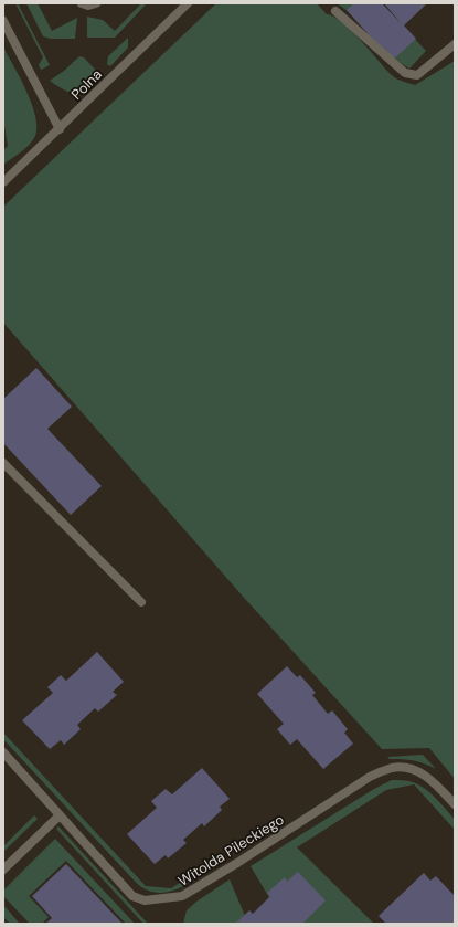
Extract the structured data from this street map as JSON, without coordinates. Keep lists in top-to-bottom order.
{
  "streets": {
    "street": ["Polna", "Witolda Pileckiego"]
  }
}
